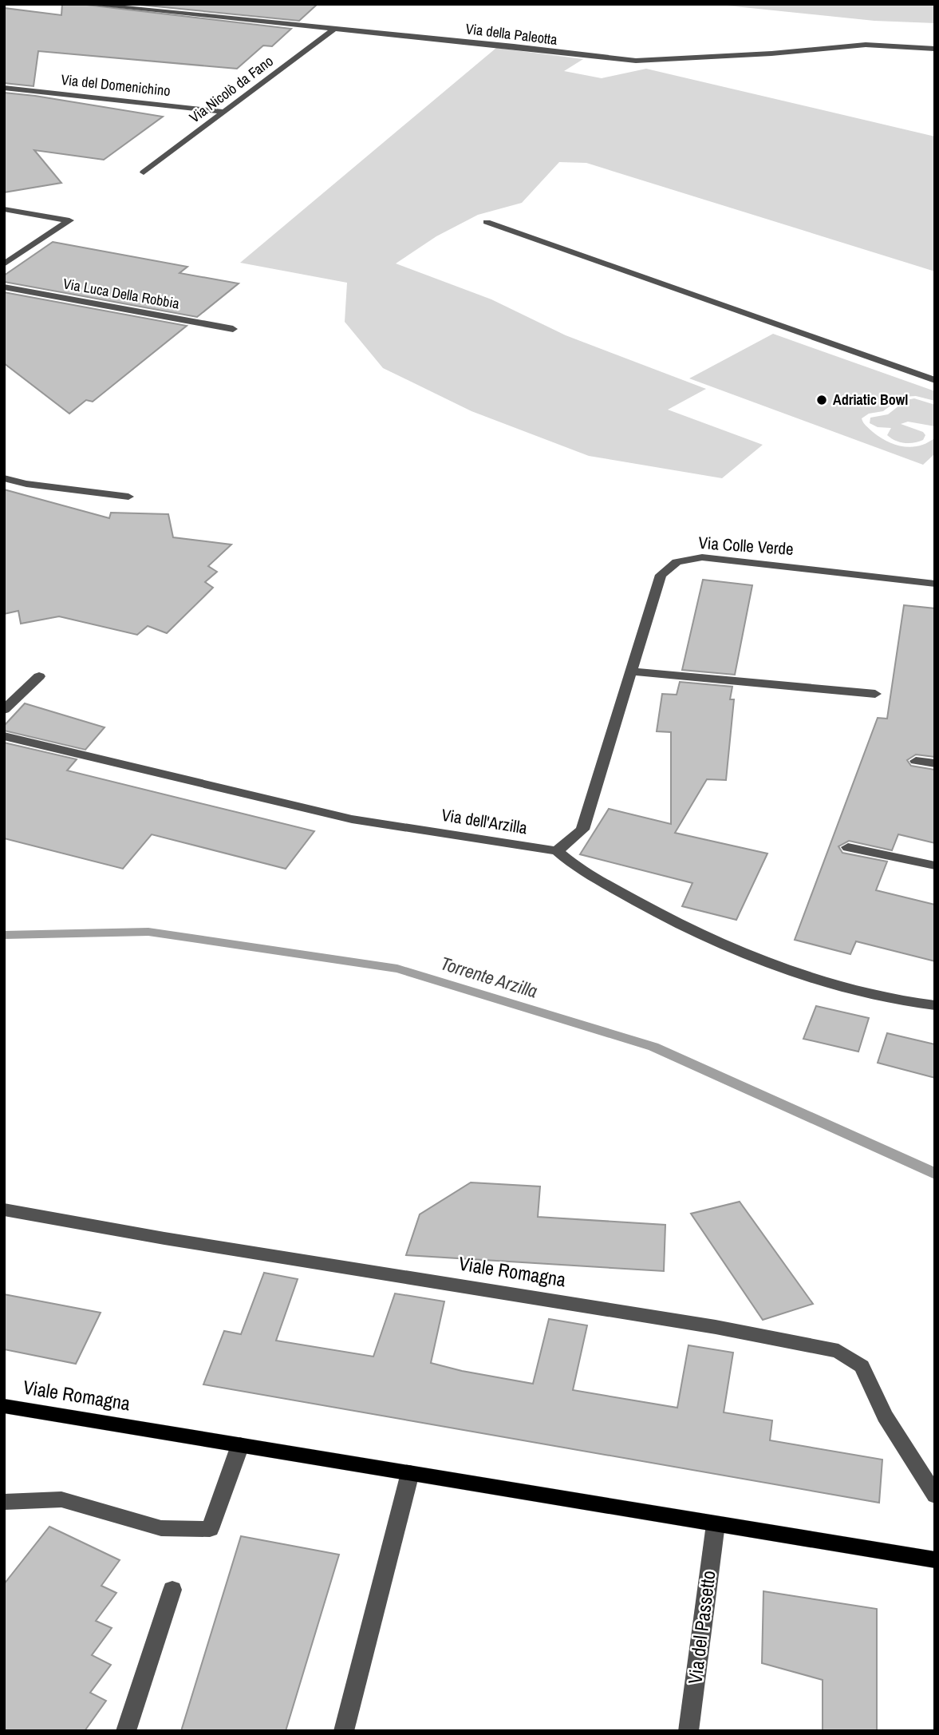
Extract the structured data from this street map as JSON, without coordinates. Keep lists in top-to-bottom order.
{
  "streets": {
    "main road": ["Viale Romagna"],
    "street": [
      "Via della Paleotta",
      "Via del Domenichino",
      "Via Nicolò da Fano",
      "Via Luca Della Robbia",
      "Via Colle Verde",
      "Via dell'Arzilla",
      "Via del Passetto"
    ]
  },
  "crossings": [
    ["Via della Paleotta", "Via Nicolò da Fano"],
    ["Via del Domenichino", "Via Nicolò da Fano"],
    ["Via Colle Verde", "Via dell'Arzilla"],
    ["Viale Romagna", "Via del Passetto"]
  ],
  "water": ["Torrente Arzilla"],
  "places": ["Adriatic Bowl"]
}
